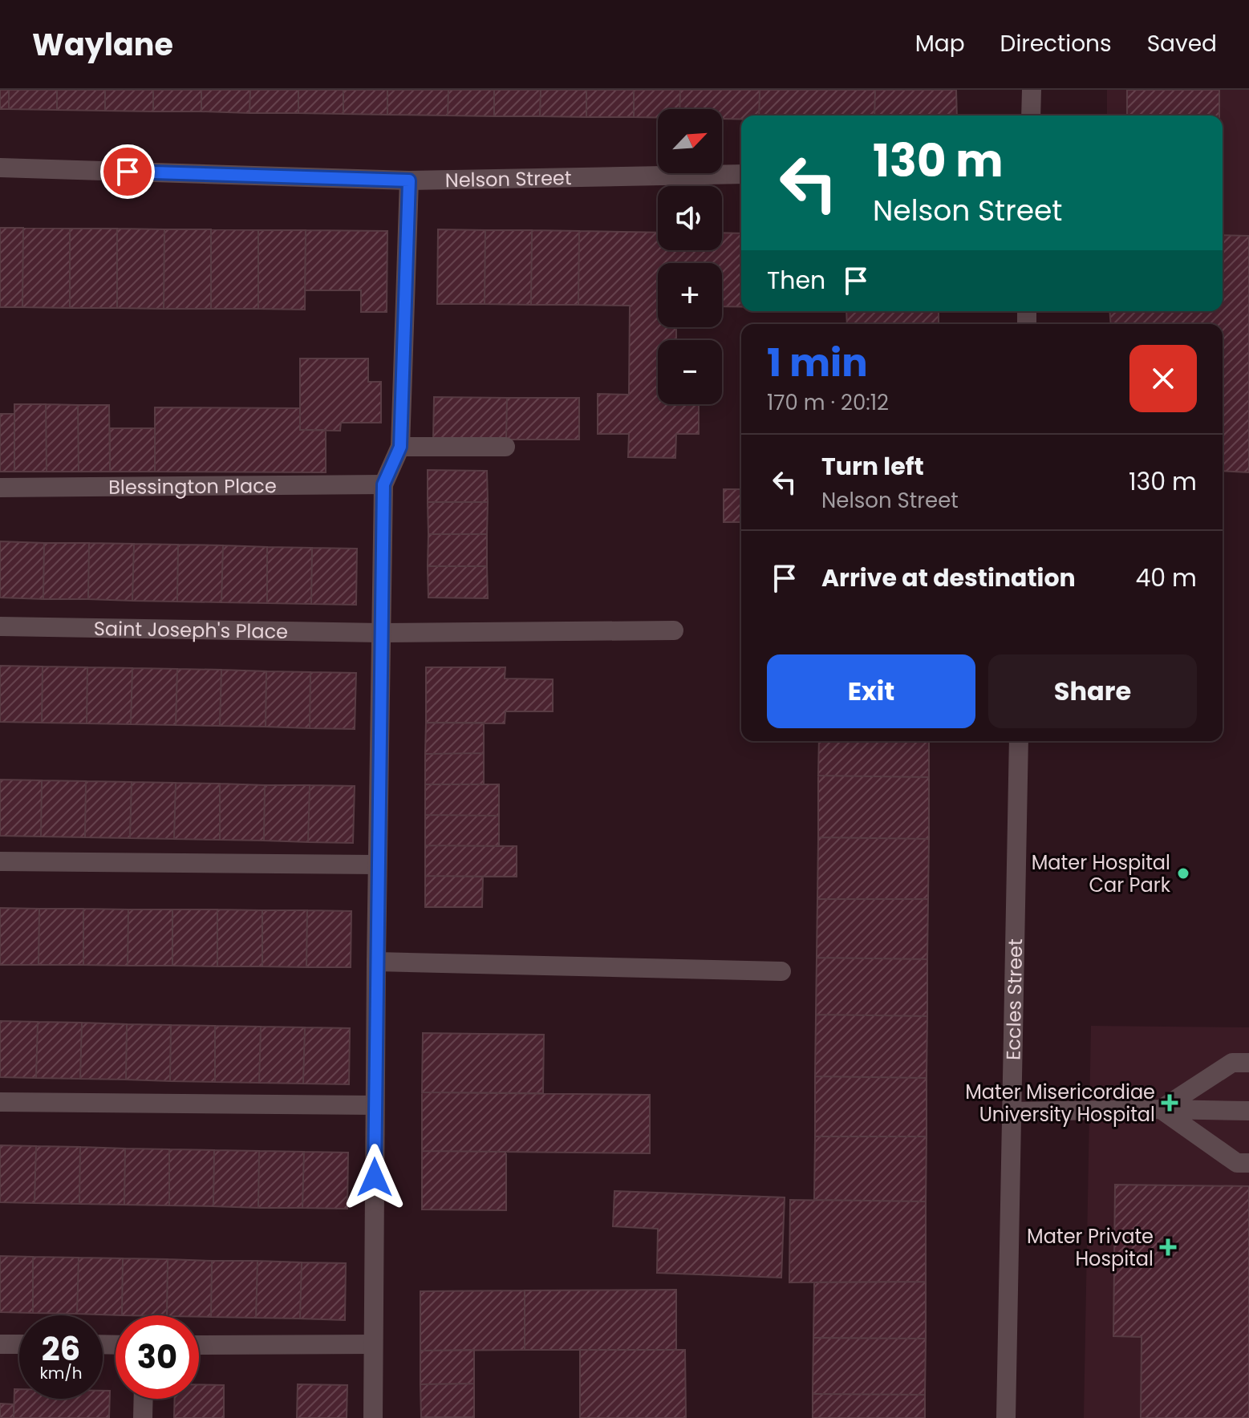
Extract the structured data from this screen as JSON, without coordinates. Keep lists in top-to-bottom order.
{
  "streets": {
    "street": [
      "Nelson Street",
      "Blessington Place",
      "Saint Joseph's Place",
      "Eccles Street"
    ]
  },
  "places": {
    "other": ["Mater Hospital Car Park"],
    "health": ["Mater Misericordiae University Hospital", "Mater Private Hospital"]
  },
  "north": "top right",
  "page": {
    "header": "Waylane",
    "nav": ["Map", "Directions", "Saved"],
    "map_buttons": ["+", "−"],
    "turn": ["130 m", "Nelson Street"],
    "then": "Then",
    "heading": ["1 min", "170 m · 20:12"],
    "list": [
      {
        "name": "Turn left",
        "note": "Nelson Street",
        "value": "130 m"
      },
      {
        "name": "Arrive at destination",
        "value": "40 m"
      }
    ],
    "buttons": ["Exit", "Share"],
    "speed": "26 km/h",
    "limit": "30"
  }
}
